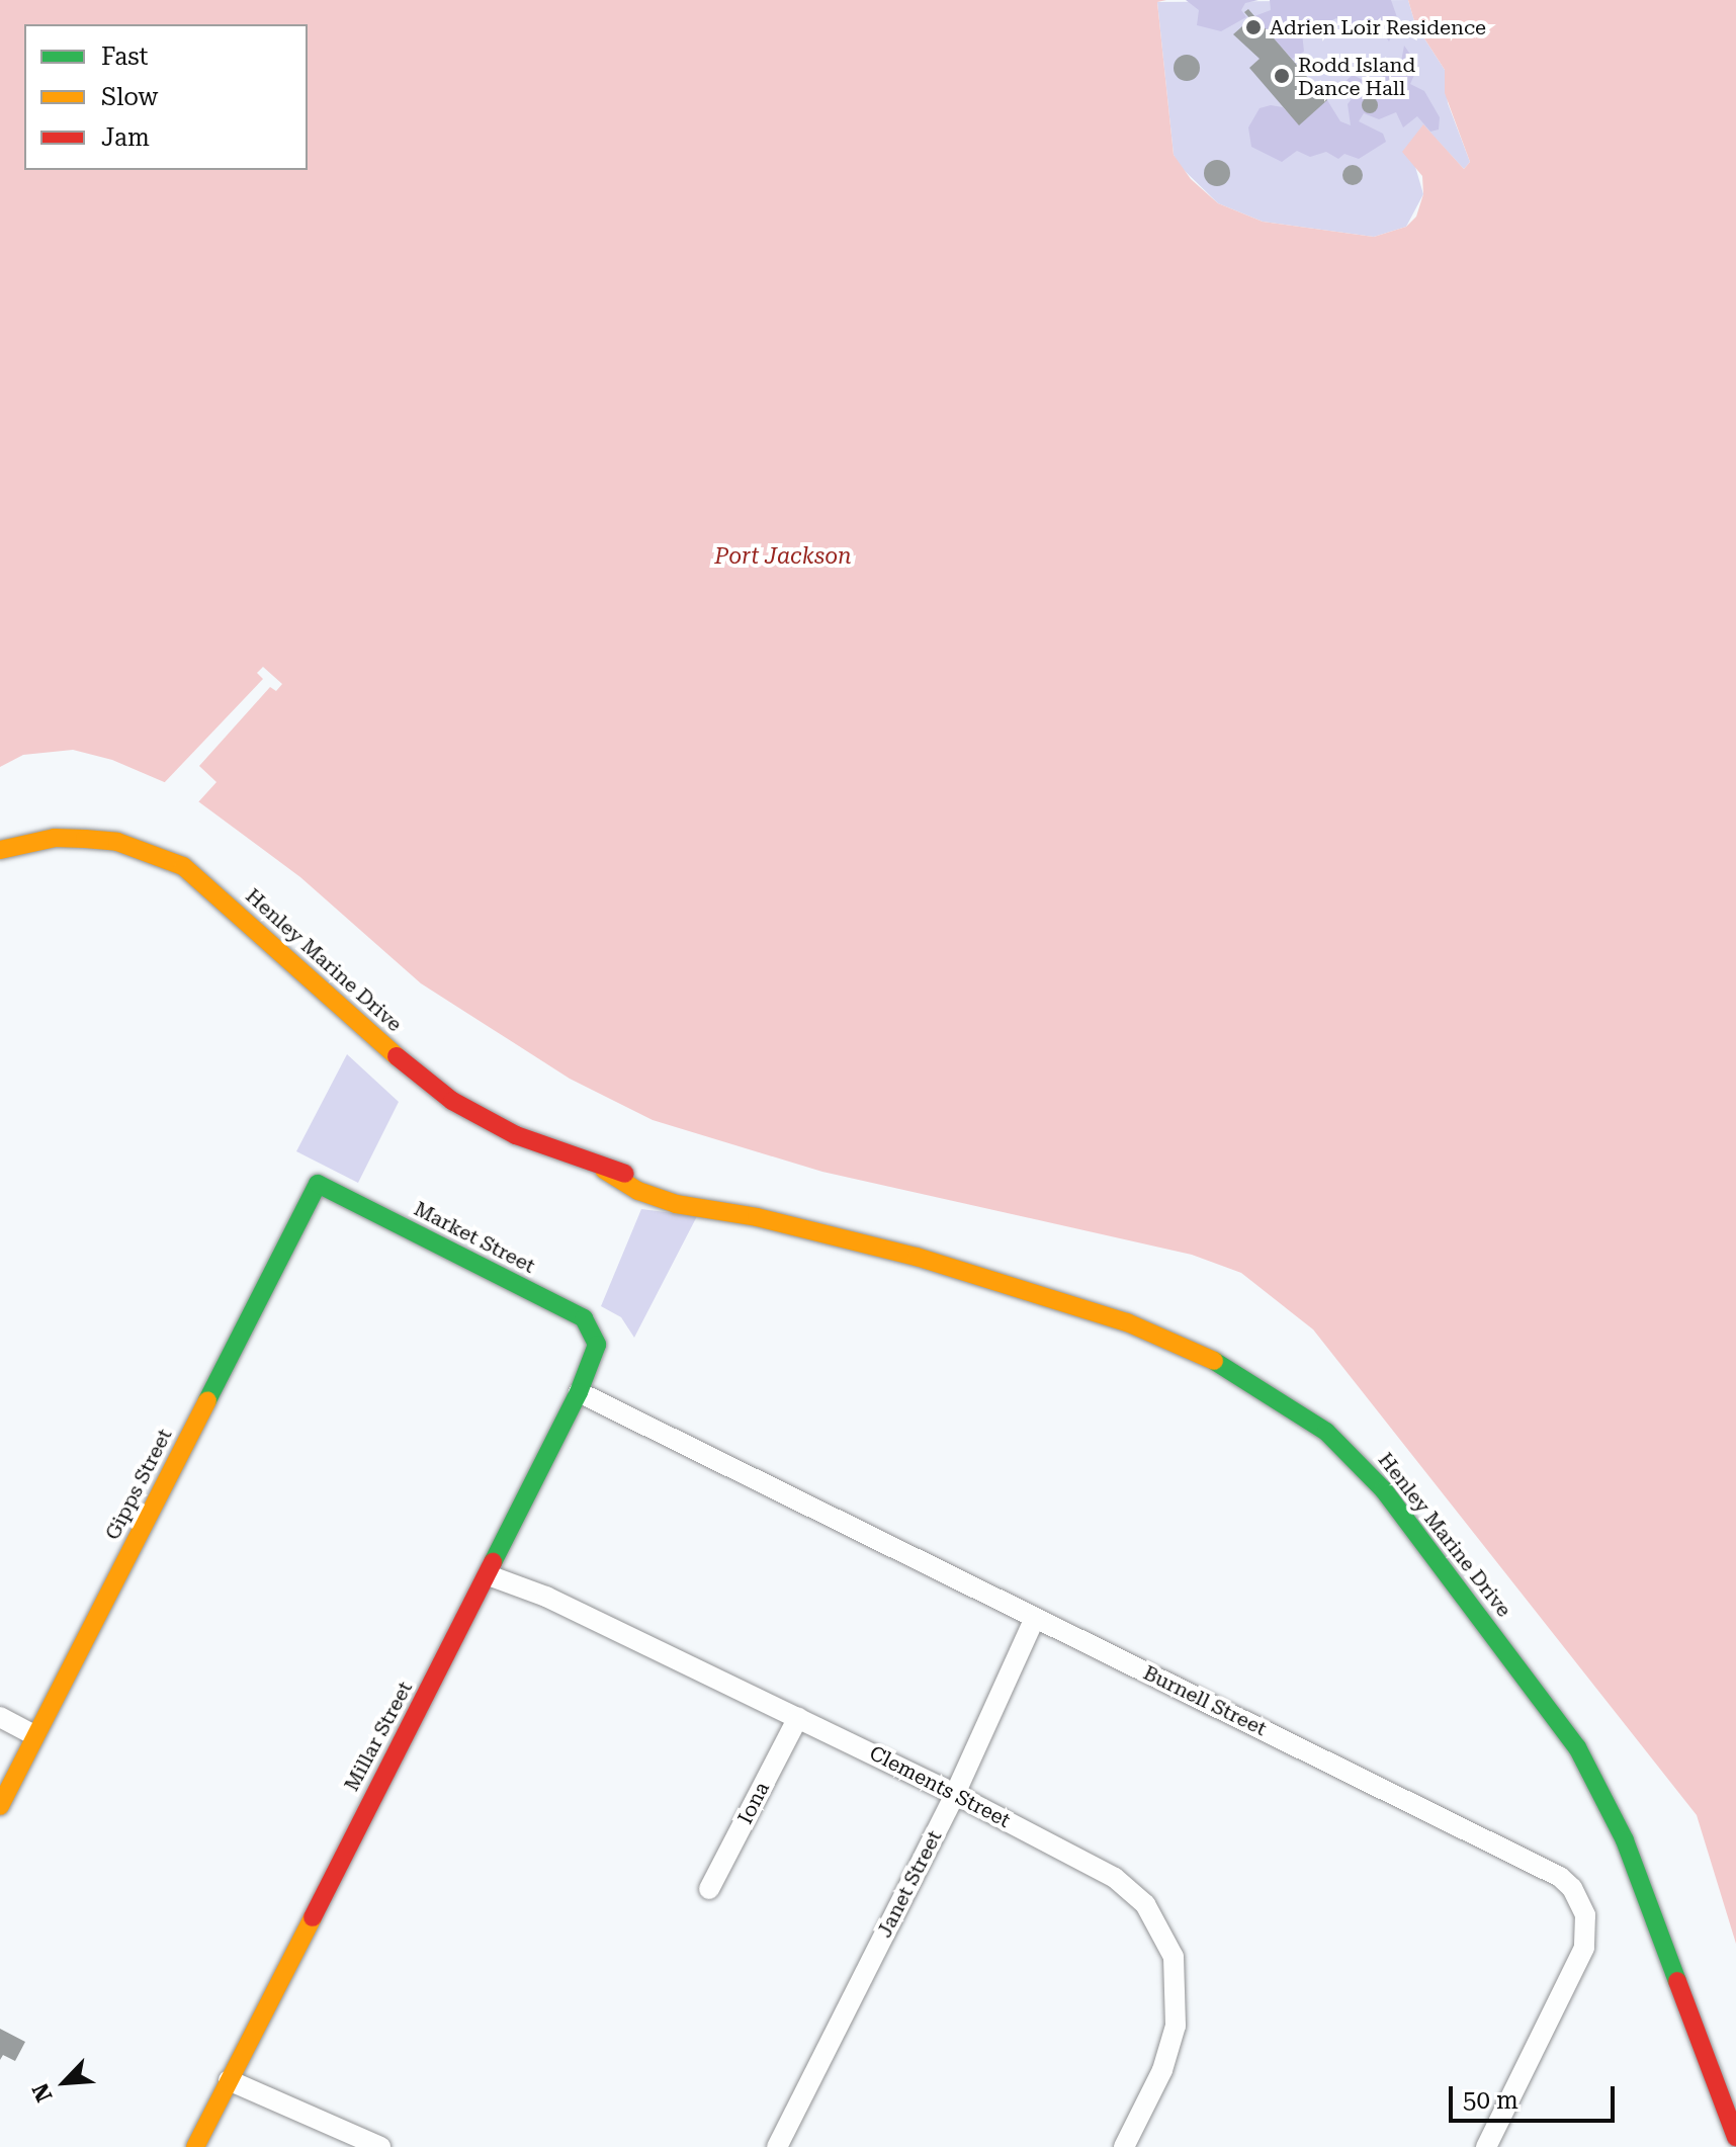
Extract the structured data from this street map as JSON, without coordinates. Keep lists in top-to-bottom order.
{
  "streets": {
    "main road": [
      "Henley Marine Drive",
      "Market Street",
      "Gipps Street",
      "Millar Street"
    ],
    "street": [
      "Burnell Street",
      "Clements Street",
      "Iona",
      "Janet Street"
    ]
  },
  "crossings": [
    ["Market Street", "Gipps Street"],
    ["Market Street", "Millar Street"],
    ["Burnell Street", "Millar Street"],
    ["Burnell Street", "Janet Street"],
    ["Millar Street", "Clements Street"],
    ["Clements Street", "Iona"],
    ["Clements Street", "Janet Street"]
  ],
  "water": ["Port Jackson"],
  "places": ["Adrien Loir Residence", "Rodd Island Dance Hall"],
  "legend": ["Fast", "Slow", "Jam"],
  "scale_bar": "50 m",
  "north": "bottom left"
}
